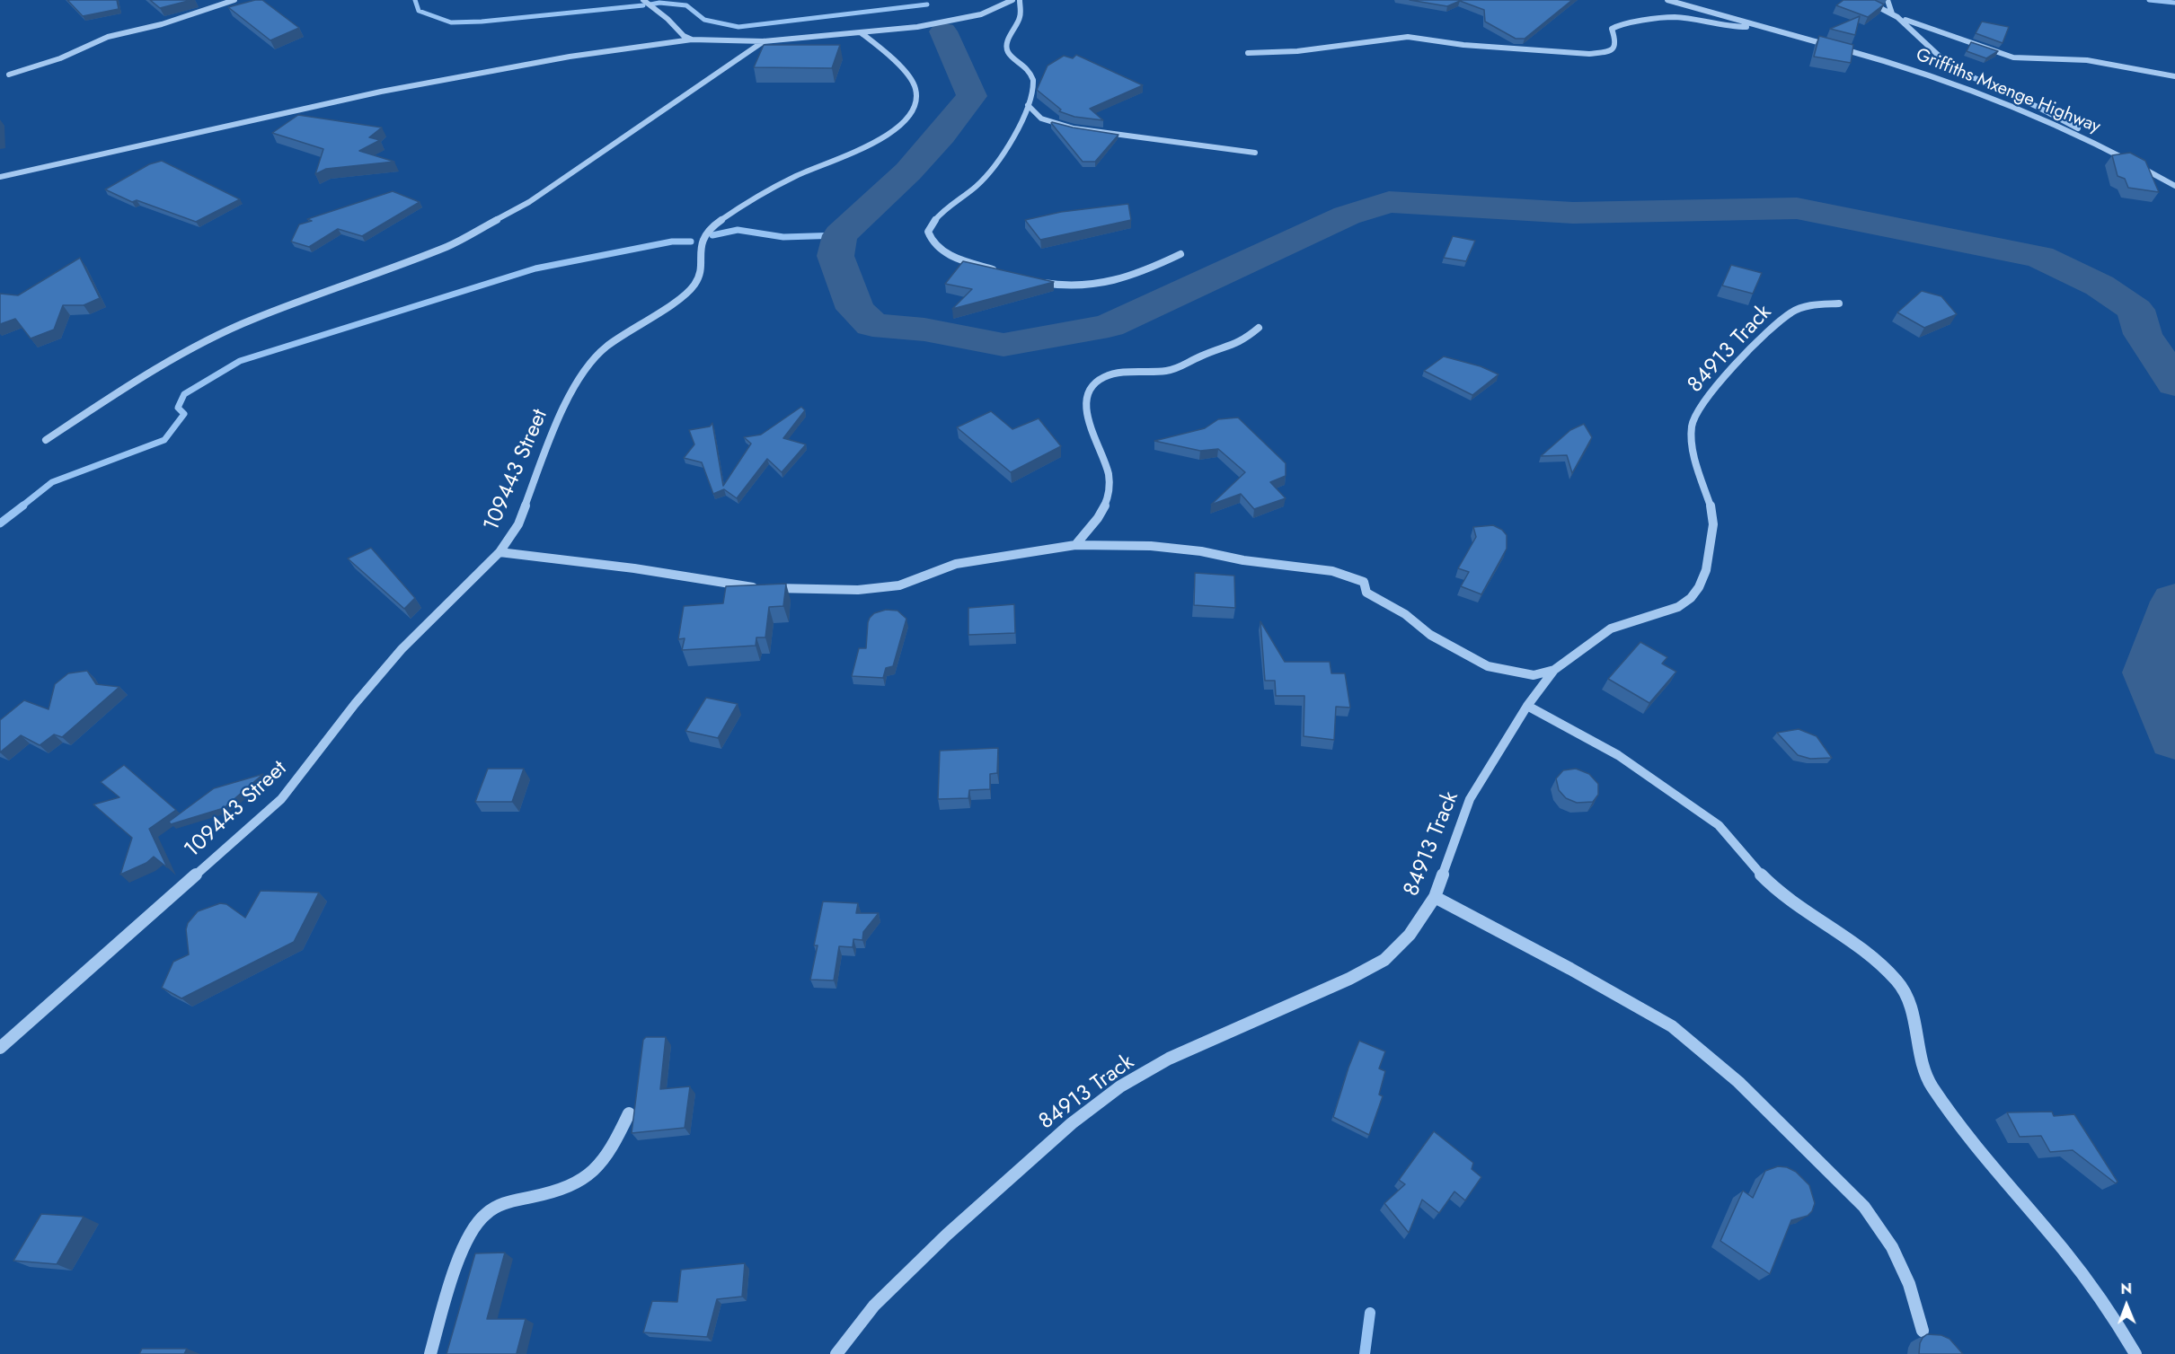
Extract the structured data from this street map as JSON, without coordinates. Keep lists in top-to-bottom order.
{
  "streets": {
    "street": ["Griffiths Mxenge Highway", "84913 Track", "109443 Street"]
  },
  "north": "top"
}
